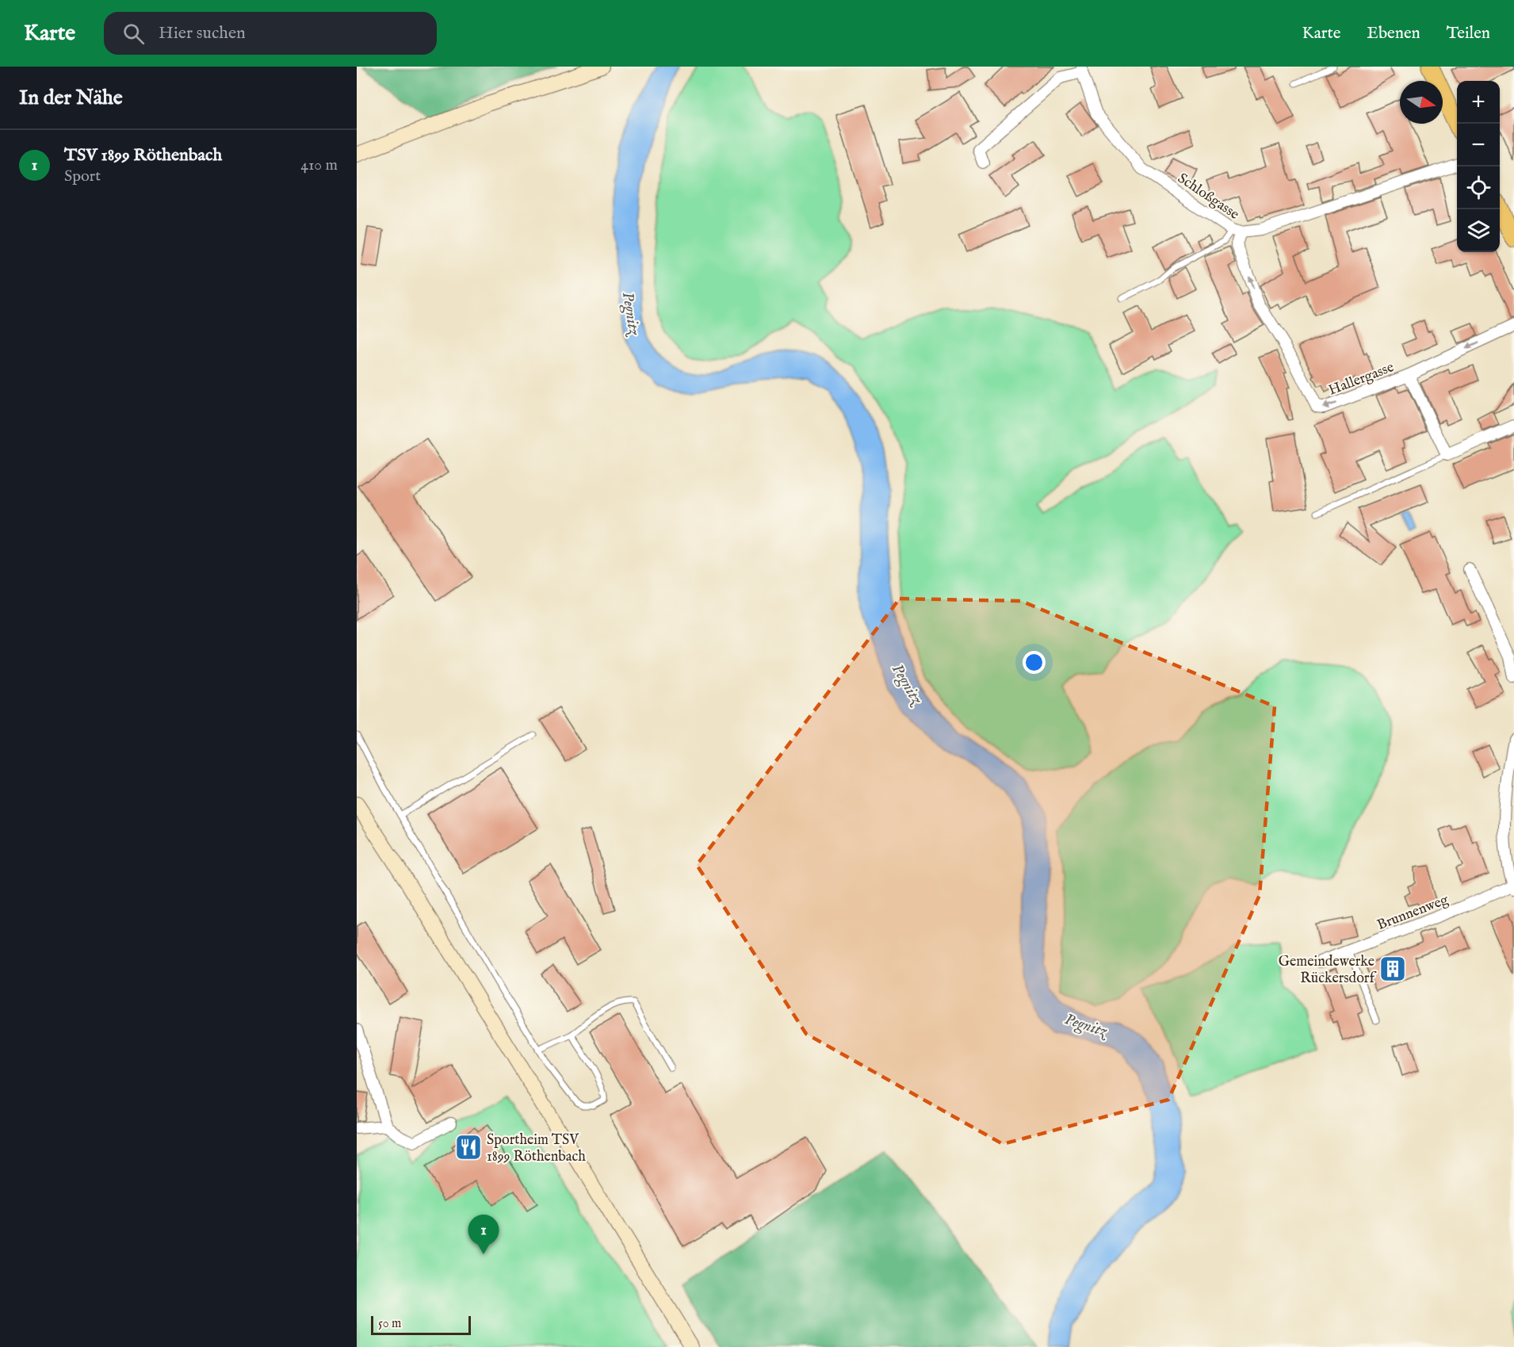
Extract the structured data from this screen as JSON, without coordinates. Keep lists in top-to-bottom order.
{
  "streets": {
    "street": ["Schloßgasse", "Hallergasse", "Brunnenweg"]
  },
  "crossings": [
    ["Schloßgasse", "Hallergasse"]
  ],
  "water": ["Pegnitz"],
  "places": {
    "building": ["Gemeindewerke Rückersdorf"],
    "restaurant": ["Sportheim TSV 1899 Röthenbach"]
  },
  "scale_bar": "50 m",
  "north": "right",
  "page": {
    "header": "Karte",
    "search": "Hier suchen",
    "nav": ["Karte", "Ebenen", "Teilen"],
    "heading": "In der Nähe",
    "map_buttons": ["+", "−"],
    "list": [
      {
        "mark": "1",
        "name": "TSV 1899 Röthenbach",
        "note": "Sport",
        "value": "410 m"
      }
    ],
    "pins": "1",
    "scale": "50 m"
  }
}
